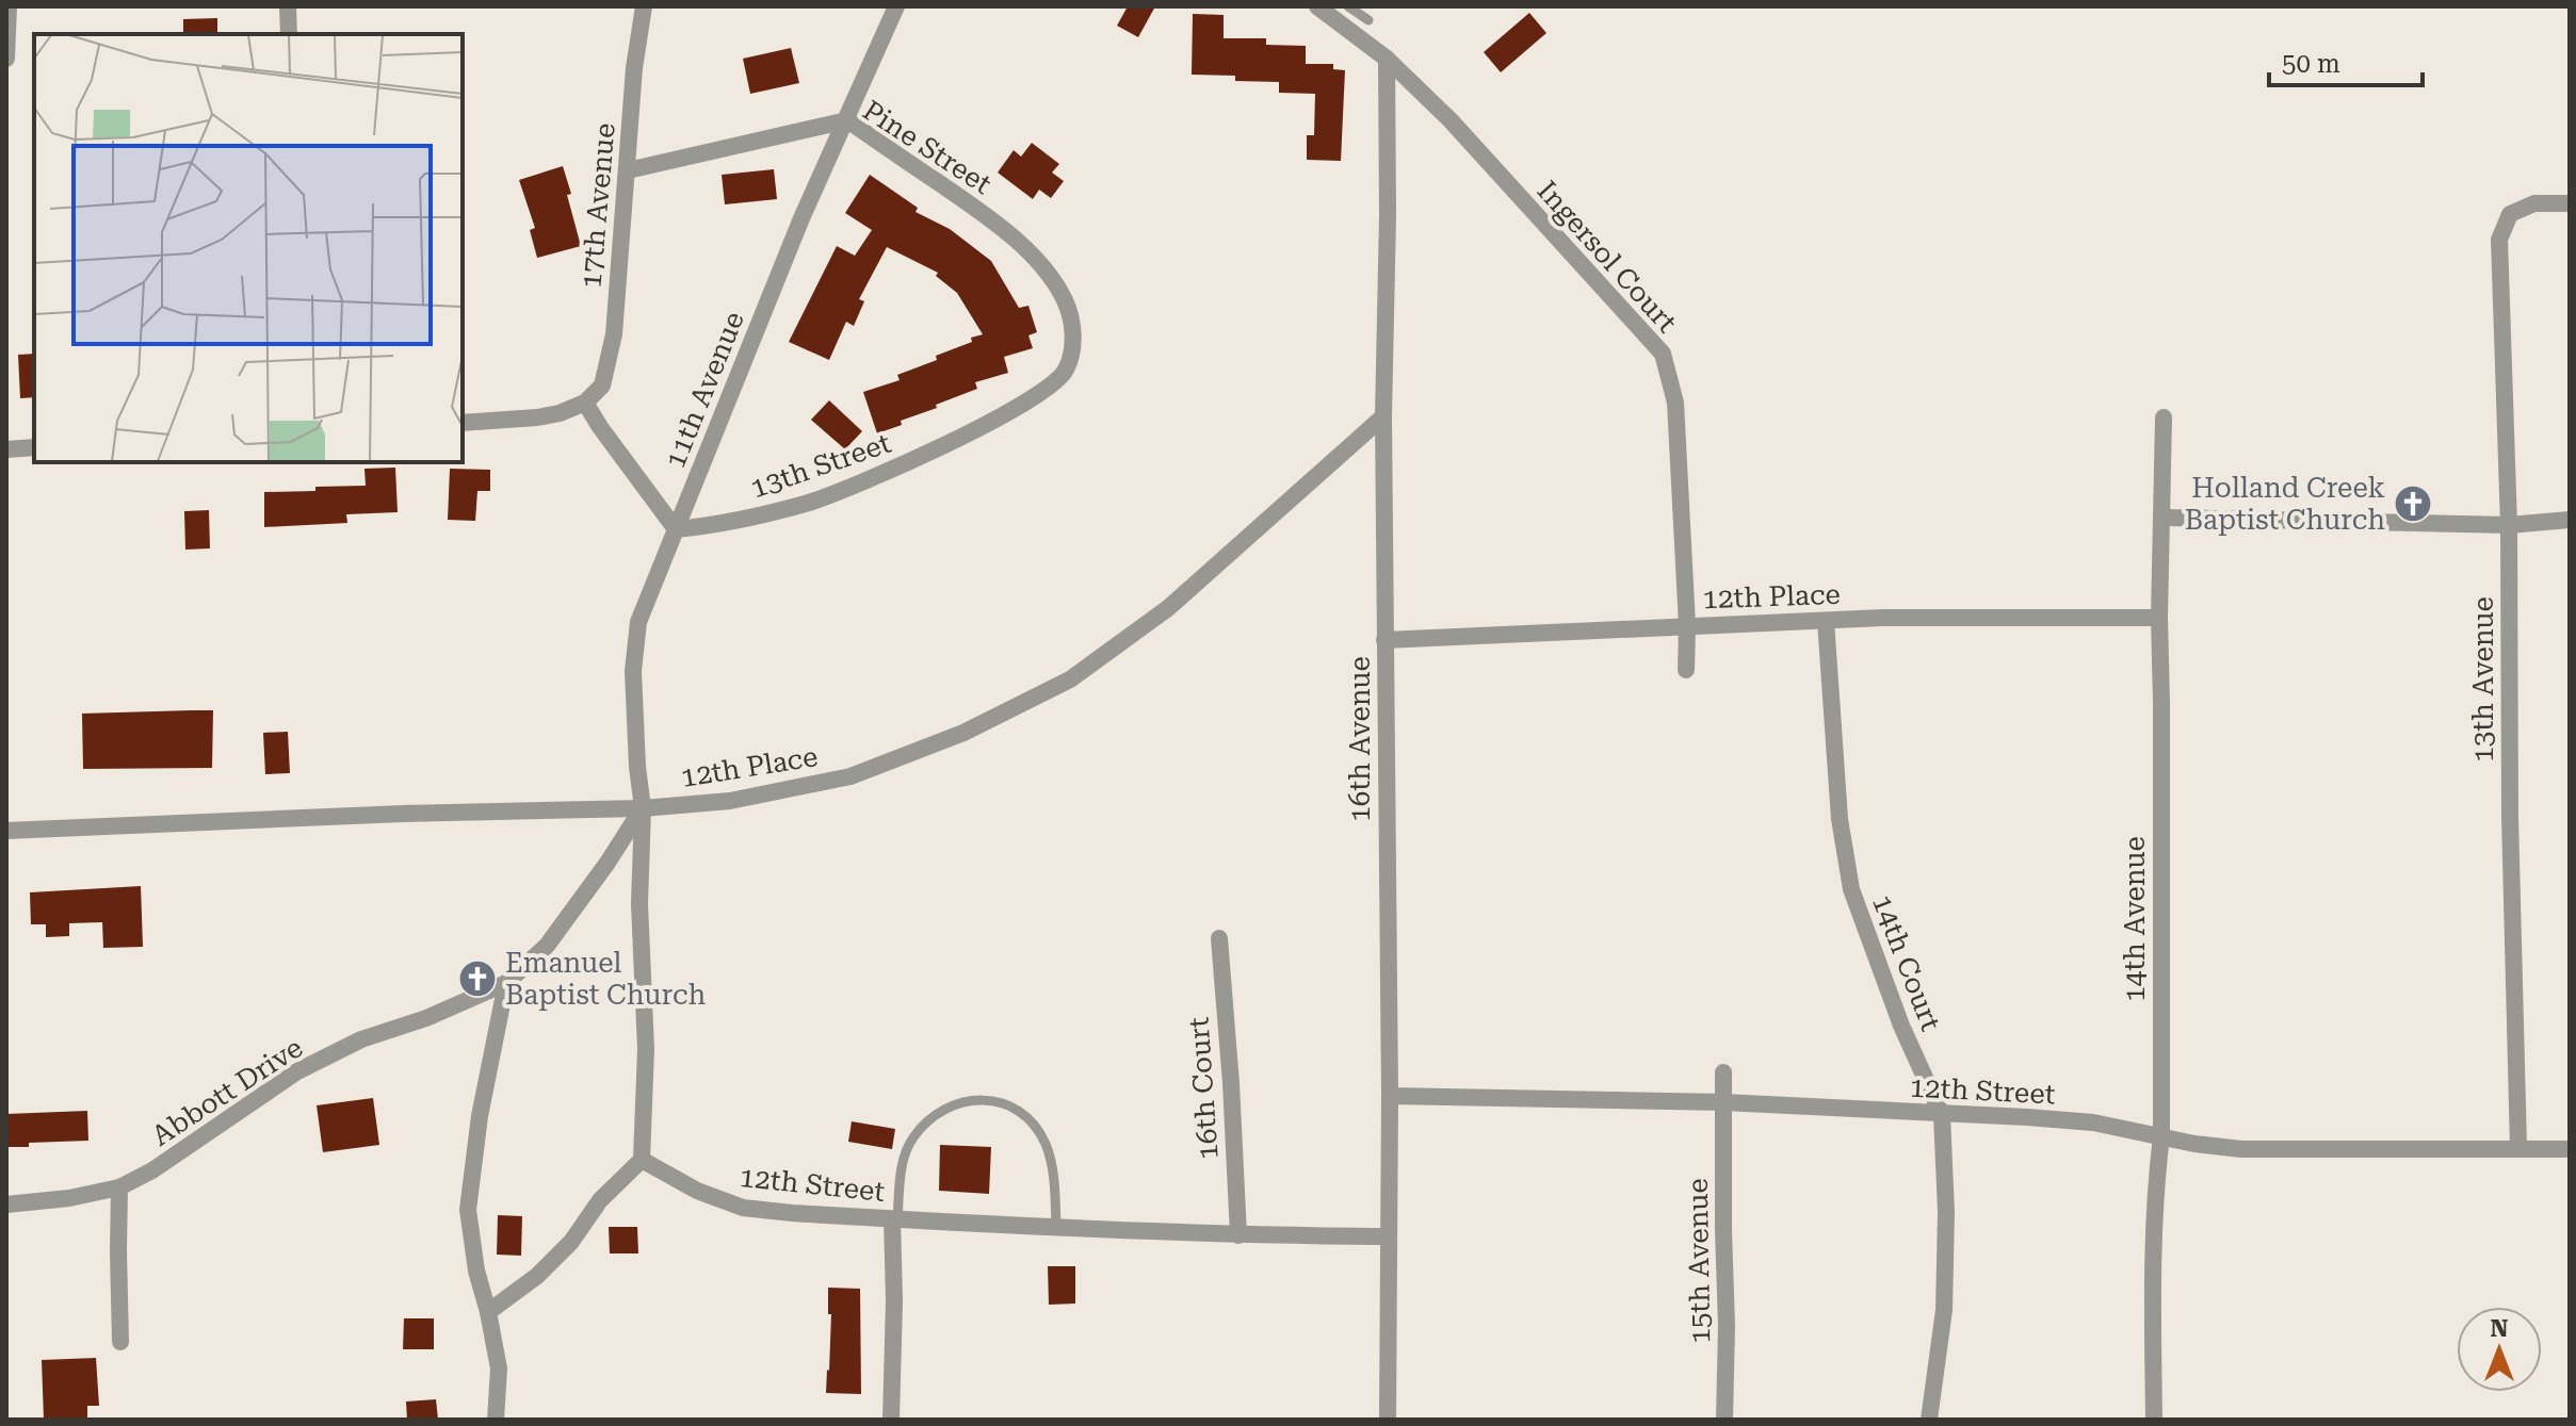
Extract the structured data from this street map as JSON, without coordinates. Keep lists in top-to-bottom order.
{
  "streets": {
    "street": [
      "Pine Street",
      "17th Avenue",
      "Ingersol Court",
      "11th Avenue",
      "13th Street",
      "12th Place",
      "13th Avenue",
      "16th Avenue",
      "14th Avenue",
      "14th Court",
      "16th Court",
      "12th Street",
      "Abbott Drive",
      "15th Avenue"
    ]
  },
  "crossings": [
    ["Pine Street", "17th Avenue"],
    ["Pine Street", "11th Avenue"],
    ["Pine Street", "13th Street"],
    ["Ingersol Court", "12th Place"],
    ["Ingersol Court", "16th Avenue"],
    ["11th Avenue", "13th Street"],
    ["11th Avenue", "12th Place"],
    ["11th Avenue", "Abbott Drive"],
    ["12th Place", "16th Avenue"],
    ["12th Place", "14th Avenue"],
    ["12th Place", "14th Court"],
    ["12th Place", "Abbott Drive"],
    ["13th Avenue", "12th Street"],
    ["16th Avenue", "12th Street"],
    ["14th Avenue", "12th Street"],
    ["14th Court", "12th Street"],
    ["16th Court", "12th Street"],
    ["12th Street", "15th Avenue"]
  ],
  "places": {
    "church": ["Holland Creek Baptist Church", "Emanuel Baptist Church"]
  },
  "scale_bar": "50 m",
  "north": "top"
}
